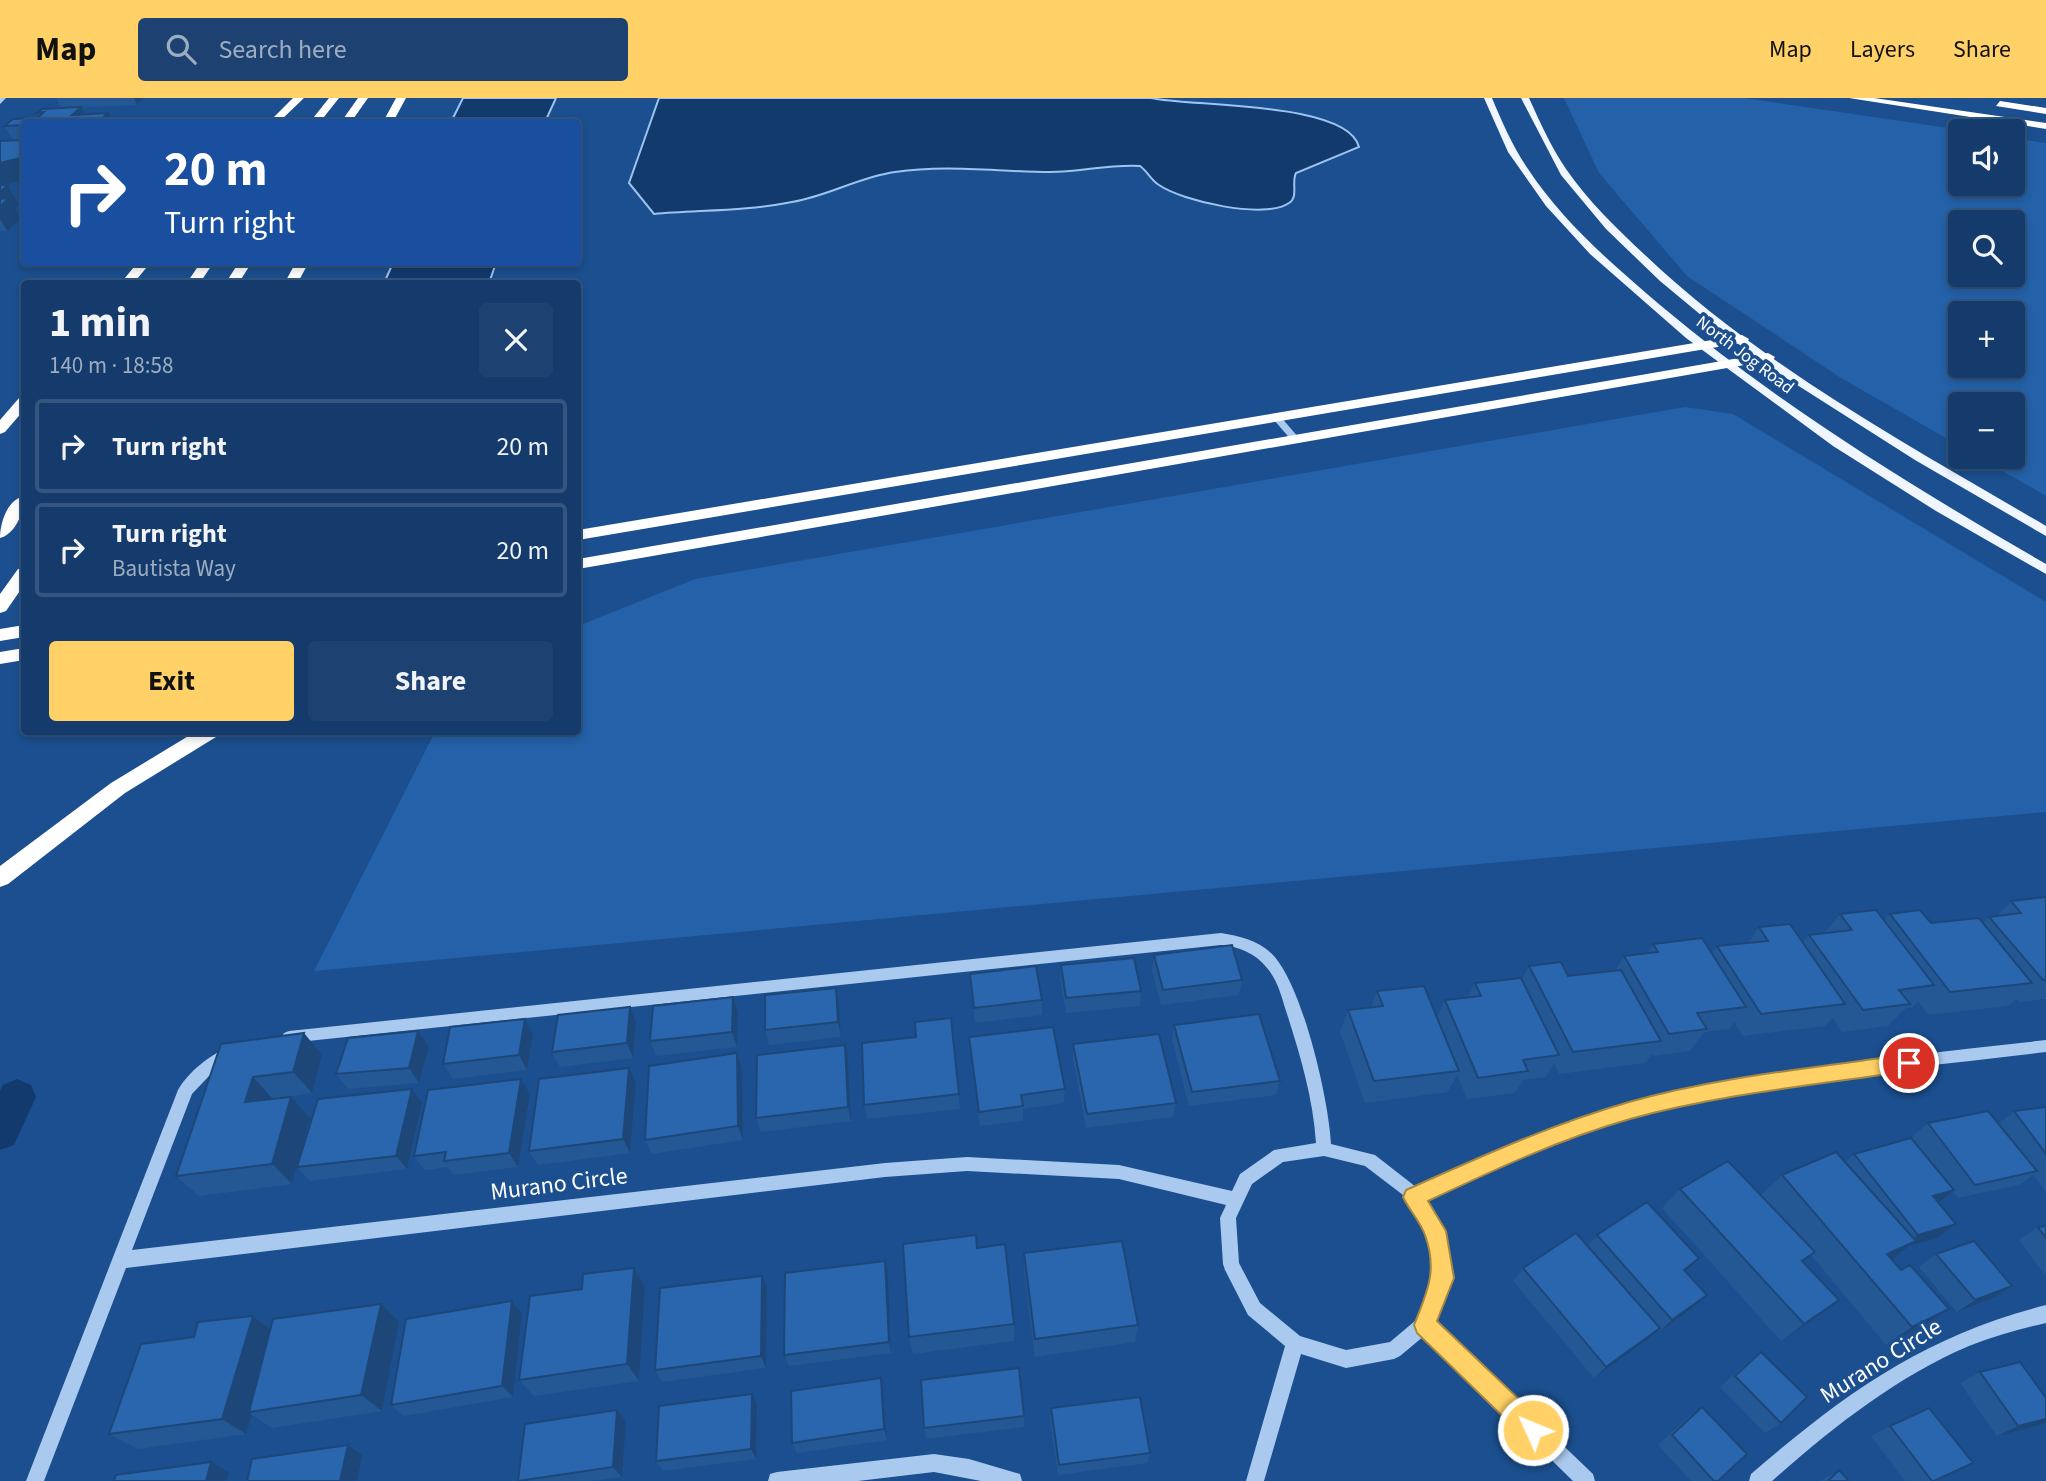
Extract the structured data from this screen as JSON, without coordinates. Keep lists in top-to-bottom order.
{
  "streets": {
    "main road": ["North Jog Road"],
    "street": ["Murano Circle"]
  },
  "page": {
    "header": "Map",
    "search": "Search here",
    "nav": ["Map", "Layers", "Share"],
    "map_buttons": ["+", "−"],
    "turn": ["20 m", "Turn right"],
    "heading": ["1 min", "140 m · 18:58"],
    "list": [
      {
        "name": "Turn right",
        "value": "20 m"
      },
      {
        "name": "Turn right",
        "note": "Bautista Way",
        "value": "20 m"
      }
    ],
    "buttons": ["Exit", "Share"]
  }
}
